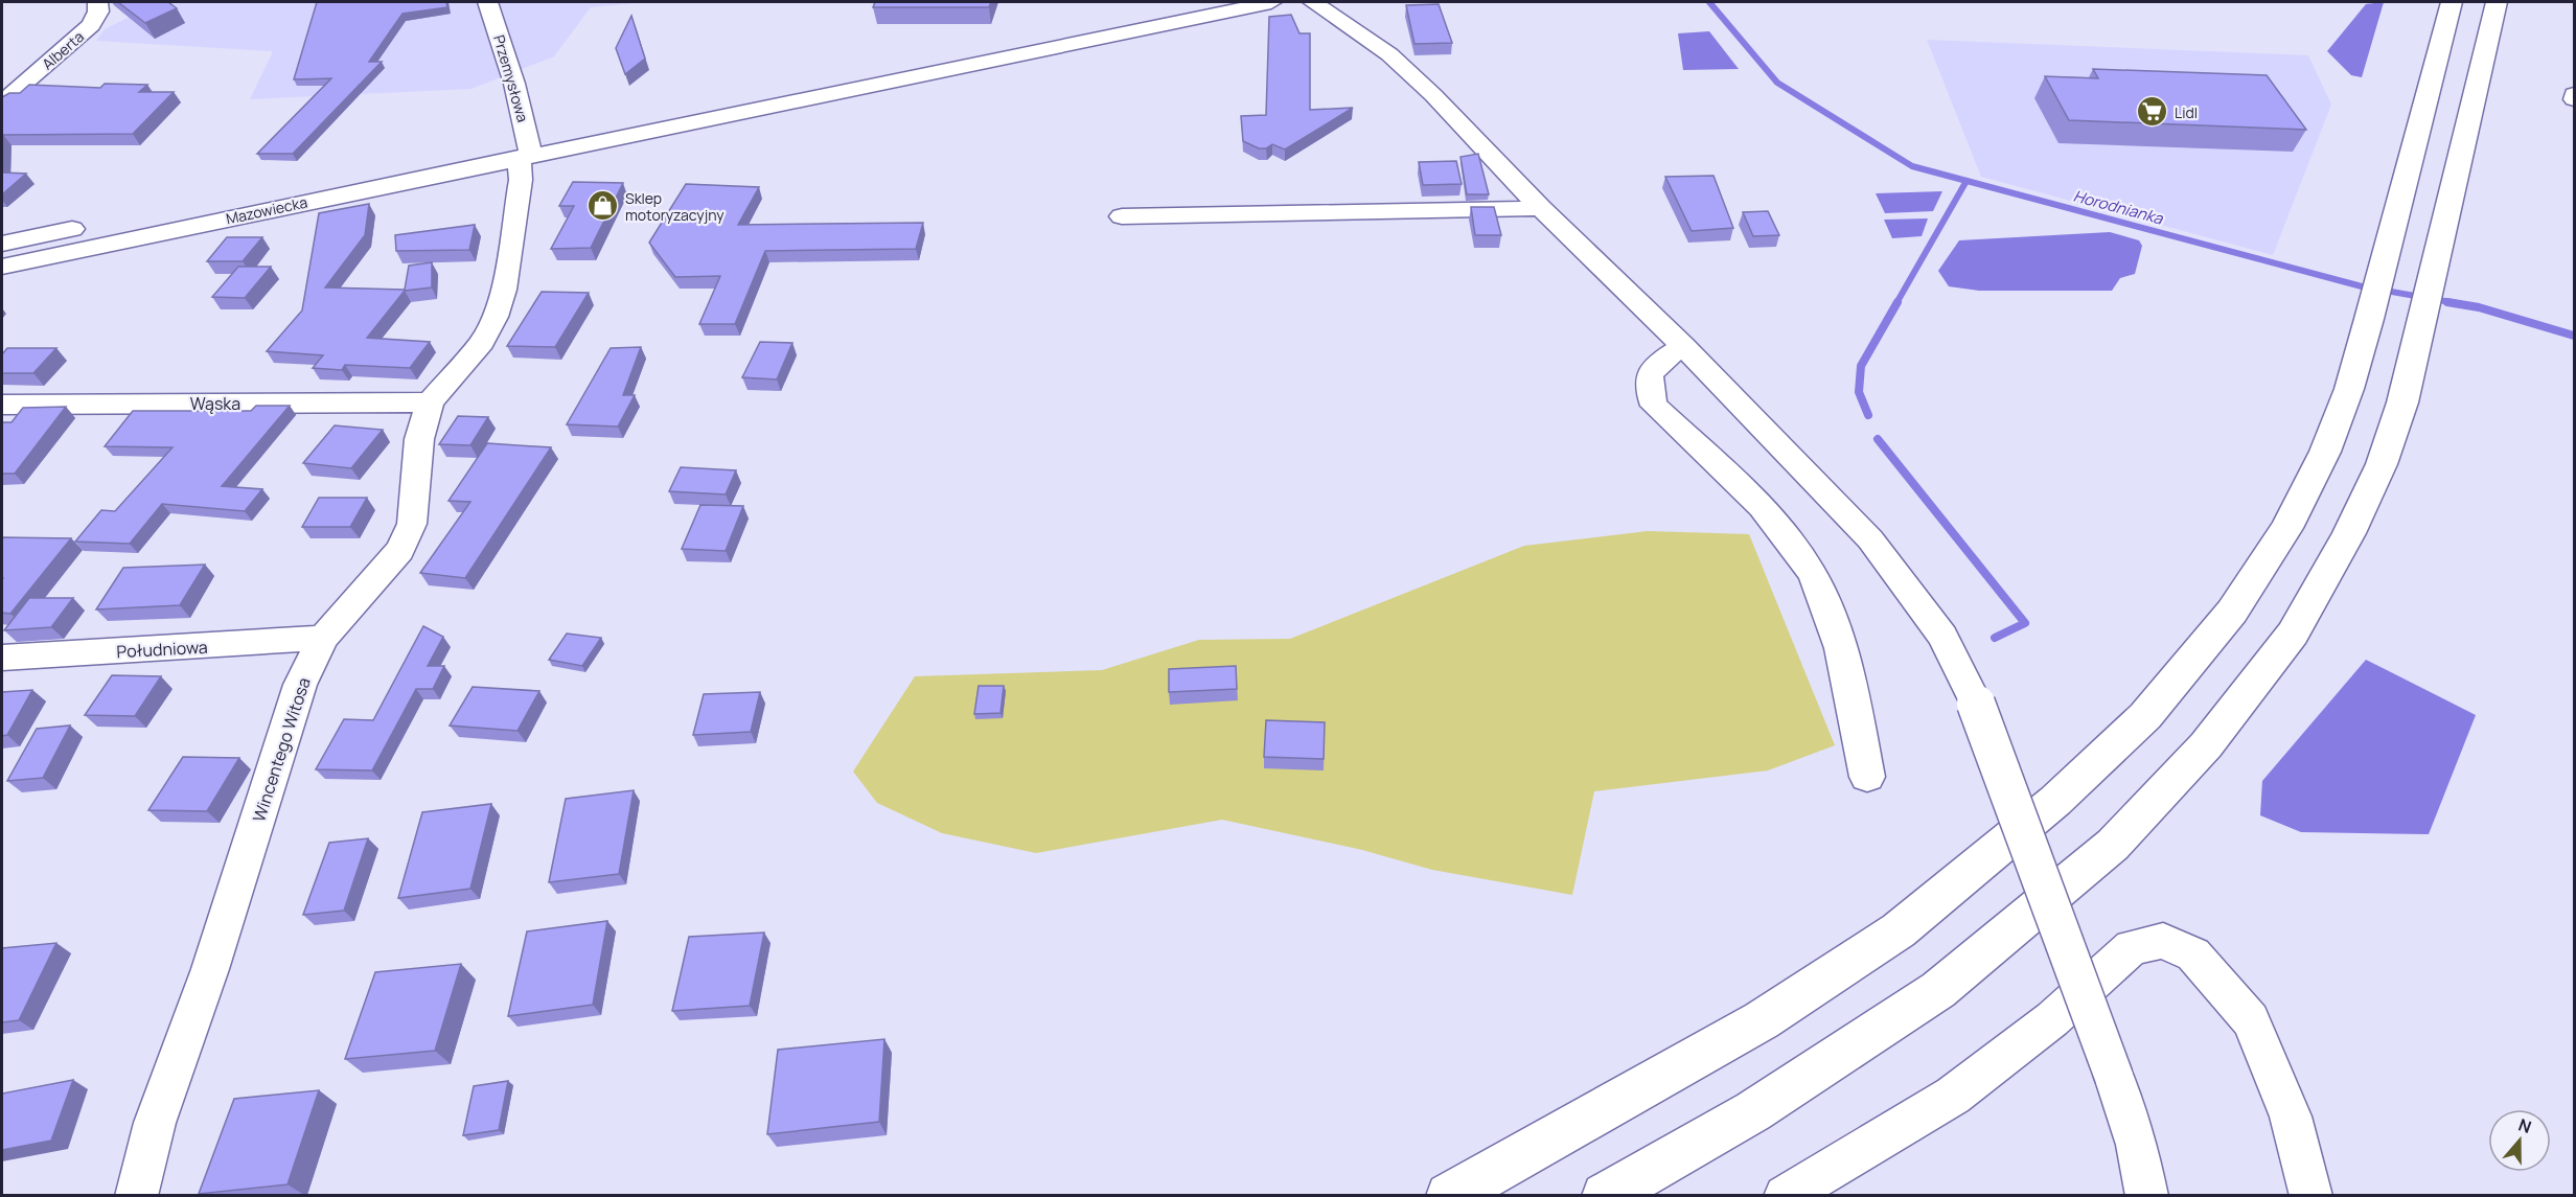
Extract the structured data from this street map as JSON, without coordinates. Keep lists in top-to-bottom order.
{
  "streets": {
    "street": [
      "Alberta",
      "Przemysłowa",
      "Mazowiecka",
      "Wąska",
      "Południowa",
      "Wincentego Witosa"
    ]
  },
  "crossings": [
    ["Przemysłowa", "Mazowiecka"],
    ["Przemysłowa", "Wincentego Witosa"],
    ["Mazowiecka", "Wincentego Witosa"],
    ["Wąska", "Wincentego Witosa"],
    ["Południowa", "Wincentego Witosa"]
  ],
  "water": ["Horodnianka"],
  "places": {
    "supermarket": ["Lidl"],
    "shop": ["Sklep motoryzacyjny"]
  },
  "north": "top"
}
